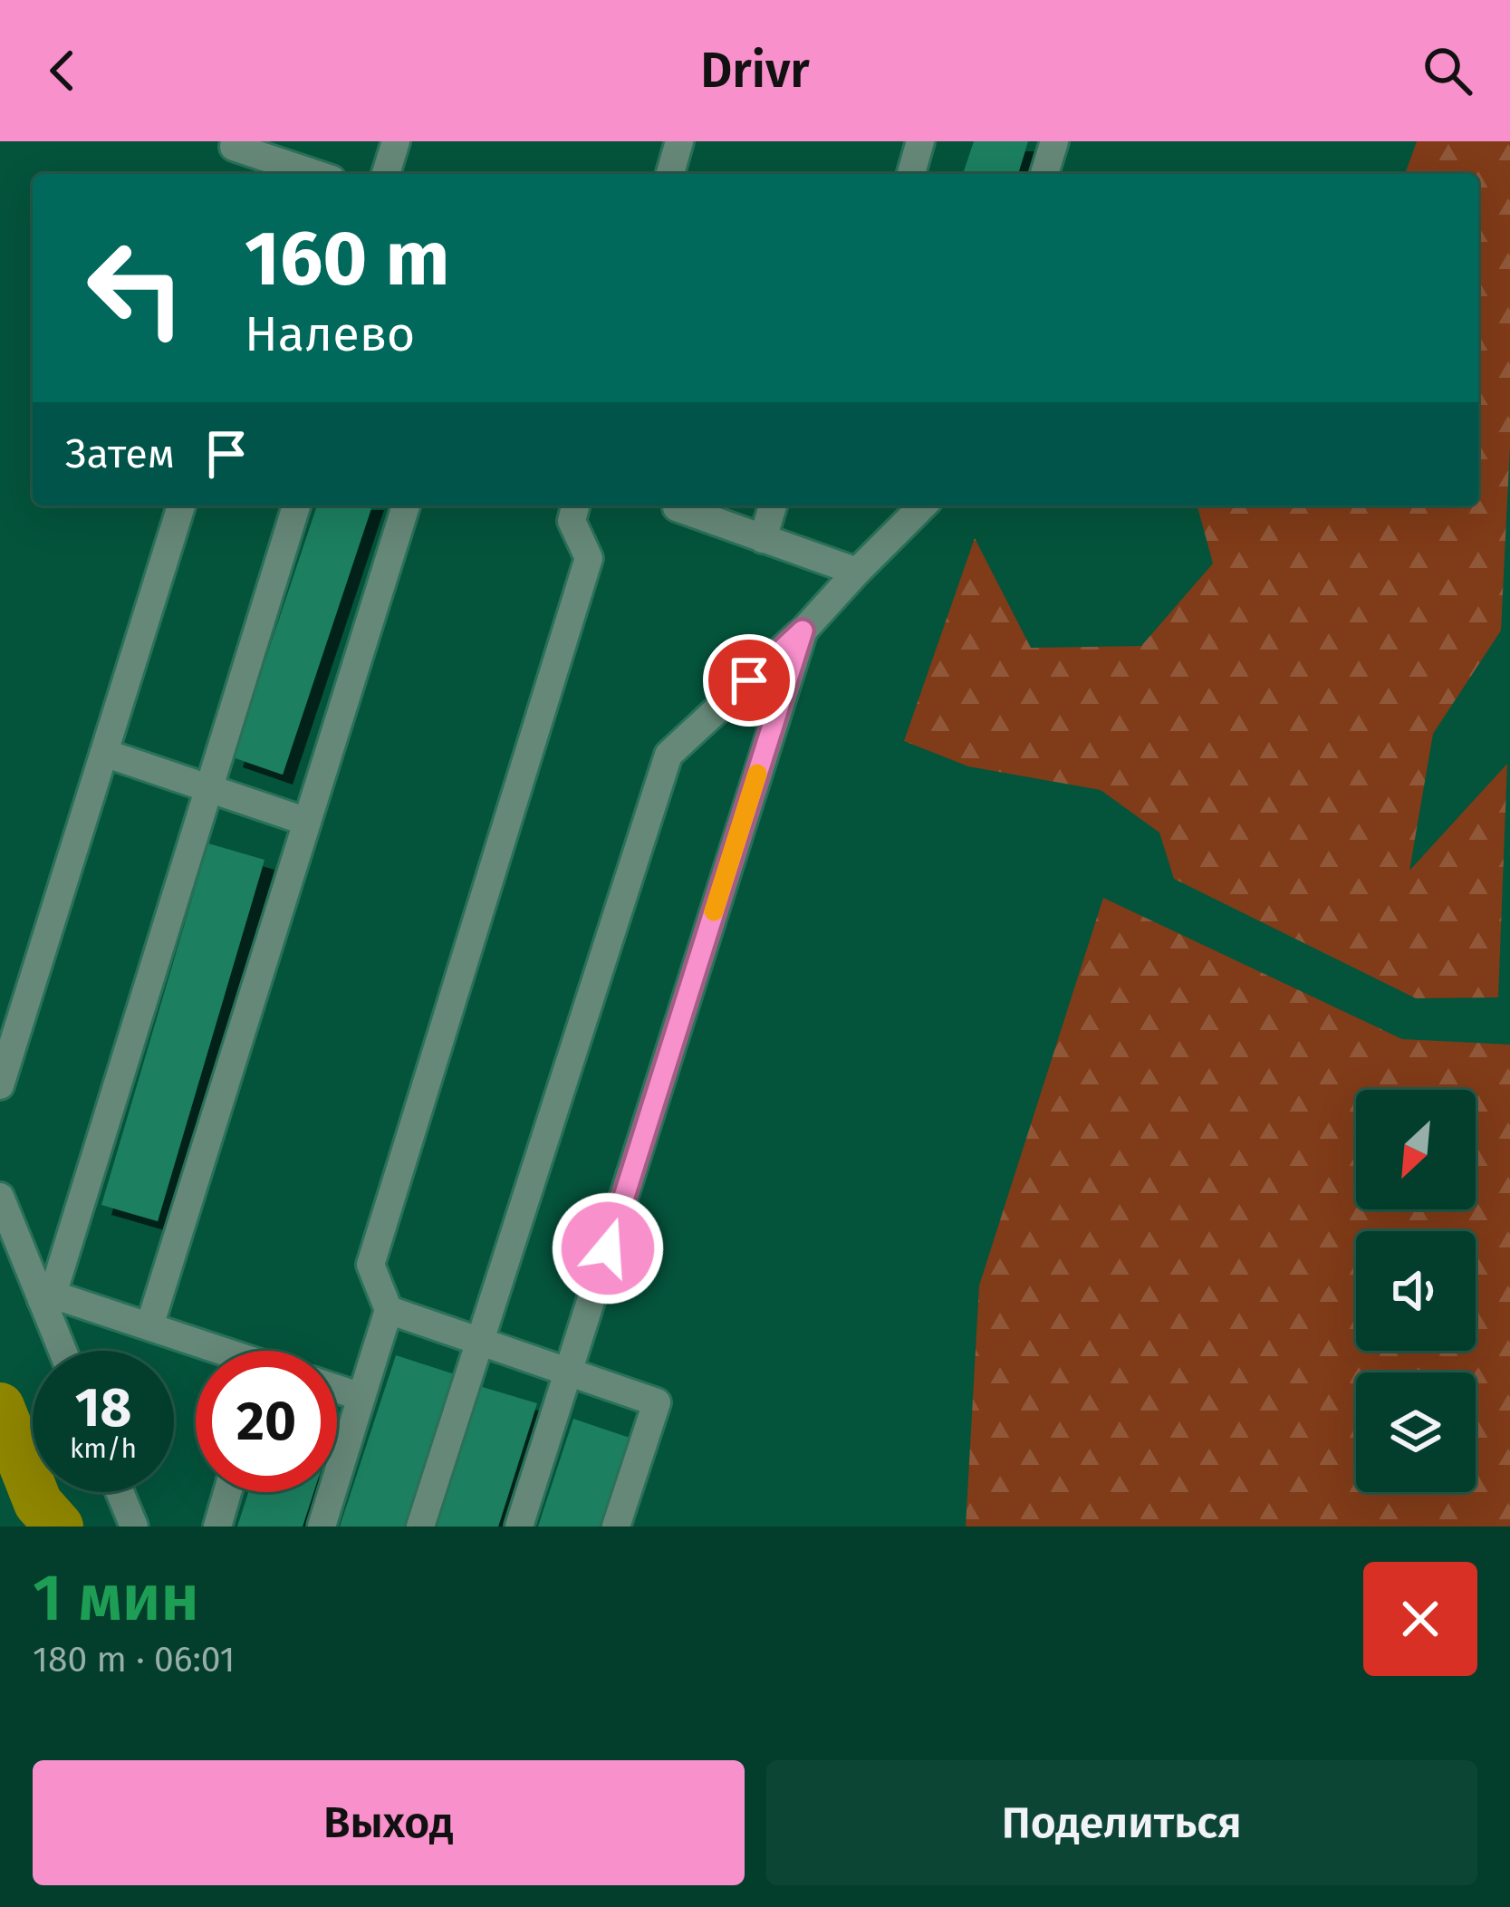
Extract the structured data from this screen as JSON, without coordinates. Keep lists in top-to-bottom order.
{
  "north": "bottom left",
  "page": {
    "header": "Drivr",
    "turn": ["160 m", "Налево"],
    "then": "Затем",
    "speed": "18 km/h",
    "limit": "20",
    "heading": ["1 мин", "180 m · 06:01"],
    "buttons": ["Выход", "Поделиться"]
  }
}
